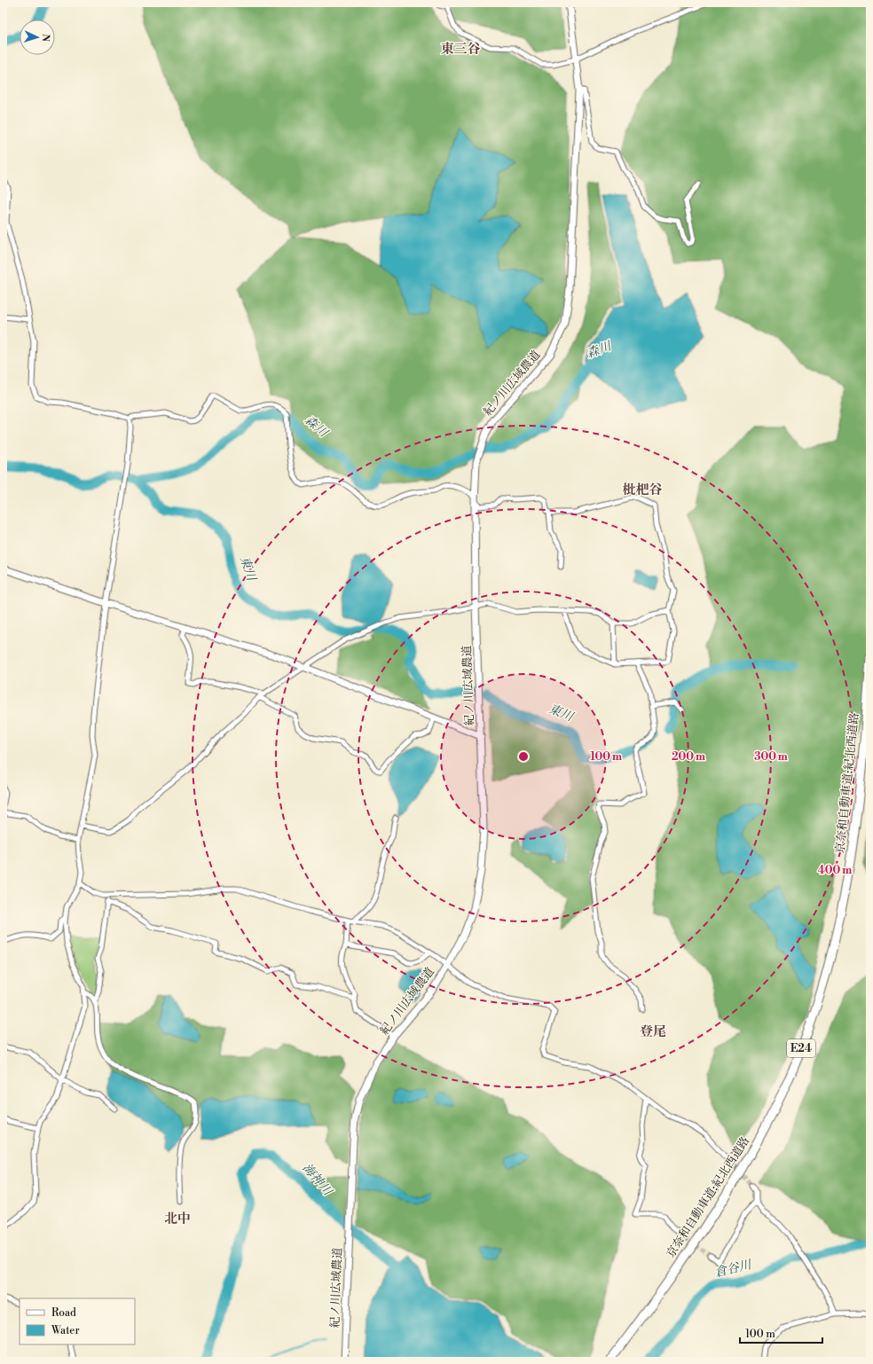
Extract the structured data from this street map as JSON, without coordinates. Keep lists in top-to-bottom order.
{
  "streets": {
    "highway": ["京奈和自動車道;紀北西道路", "E24"],
    "street": ["紀ノ川広域農道"]
  },
  "districts": [
    "東三谷",
    "枇杷谷",
    "登尾",
    "北中"
  ],
  "water": [
    "森川",
    "東川",
    "海神川",
    "倉谷川"
  ],
  "legend": ["Road", "Water"],
  "scale_bar": "100 m",
  "north": "right",
  "rings": [
    "100 m",
    "200 m",
    "300 m",
    "400 m"
  ]
}
